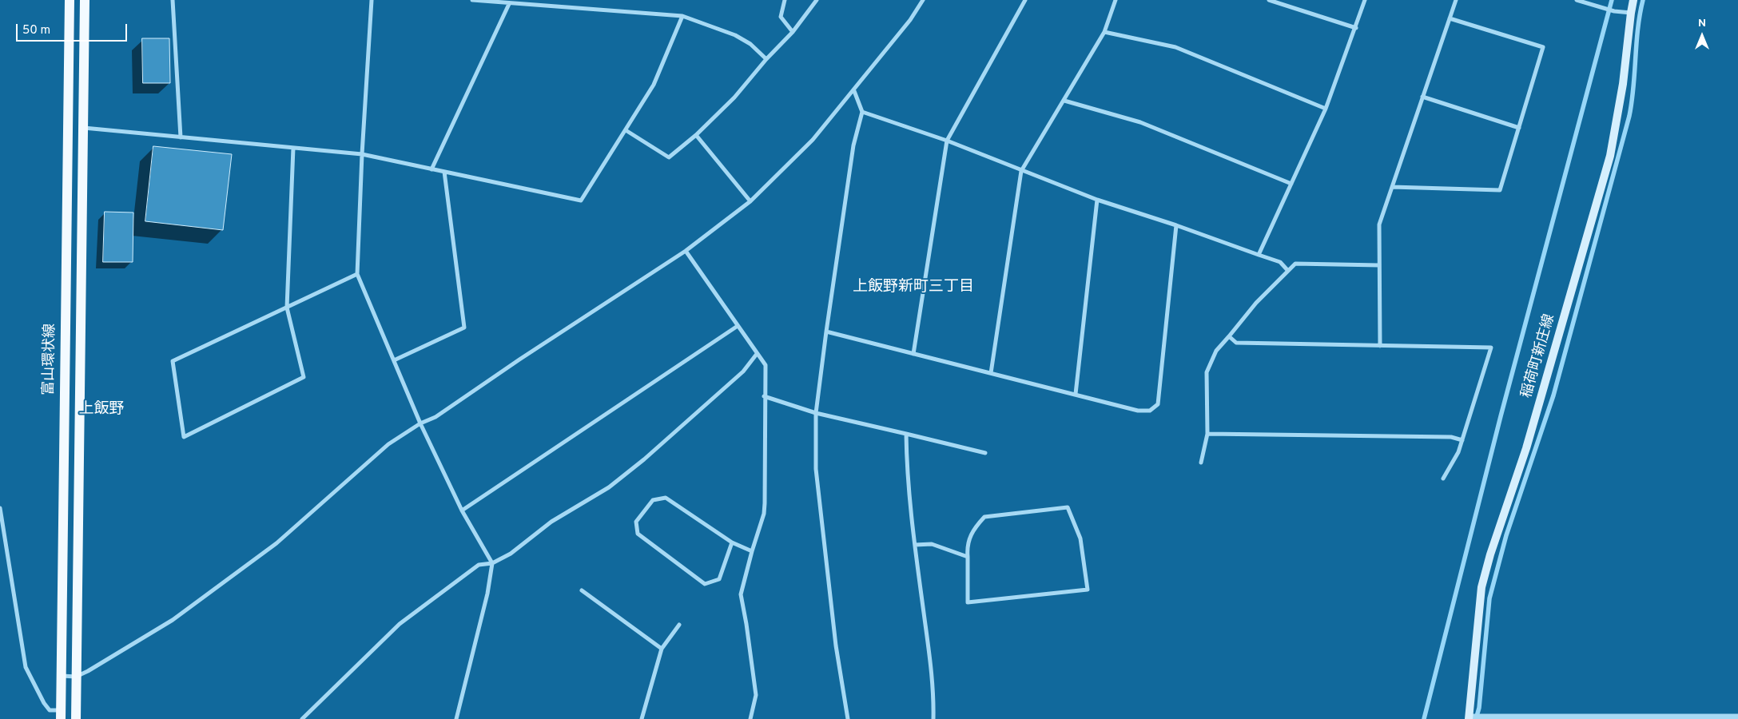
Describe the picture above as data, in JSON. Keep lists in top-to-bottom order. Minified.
{"streets":{"main road":["稲荷町新庄線","富山環状線"]},"districts":["上飯野新町三丁目","上飯野"],"scale_bar":"50 m","north":"top"}
